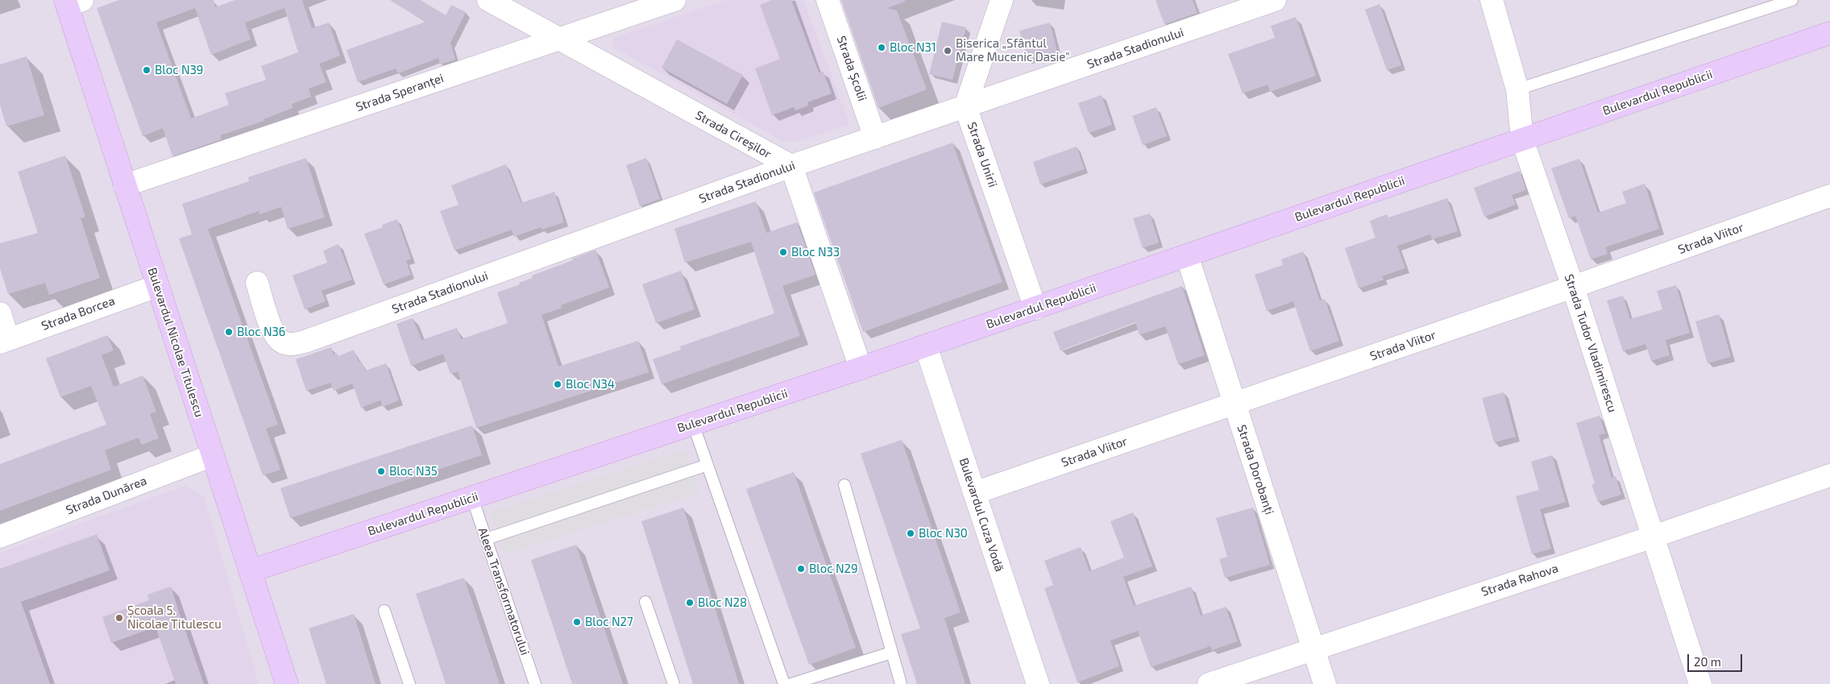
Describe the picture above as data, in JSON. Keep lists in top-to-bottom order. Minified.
{"streets":{"main road":["Bulevardul Republicii","Bulevardul Nicolae Titulescu"],"street":["Strada Stadionului","Strada Școlii","Strada Speranței","Strada Cireșilor","Strada Unirii","Strada Viitor","Strada Borcea","Strada Tudor Vladimirescu","Strada Dorobanți","Strada Dunărea","Bulevardul Cuza Vodă","Strada Rahova"],"lane":["Aleea Transformatorului"]},"crossings":[["Strada Stadionului","Strada Școlii"],["Strada Stadionului","Strada Cireșilor"],["Strada Stadionului","Strada Unirii"],["Strada Speranței","Strada Cireșilor"],["Strada Speranței","Bulevardul Nicolae Titulescu"],["Bulevardul Republicii","Strada Unirii"],["Bulevardul Republicii","Bulevardul Nicolae Titulescu"],["Bulevardul Republicii","Strada Tudor Vladimirescu"],["Bulevardul Republicii","Strada Dorobanți"],["Bulevardul Republicii","Bulevardul Cuza Vodă"],["Bulevardul Republicii","Aleea Transformatorului"],["Strada Viitor","Strada Tudor Vladimirescu"],["Strada Viitor","Strada Dorobanți"],["Strada Viitor","Bulevardul Cuza Vodă"],["Strada Borcea","Bulevardul Nicolae Titulescu"],["Bulevardul Nicolae Titulescu","Strada Dunărea"],["Strada Tudor Vladimirescu","Strada Rahova"],["Strada Dorobanți","Strada Rahova"]],"places":["Bloc N31","Biserica „Sfântul Mare Mucenic Dasie\"","Bloc N39","Bloc N33","Bloc N36","Bloc N34","Bloc N35","Bloc N30","Bloc N29","Bloc N28","Școala 5. Nicolae Titulescu","Bloc N27"],"scale_bar":"20 m"}
